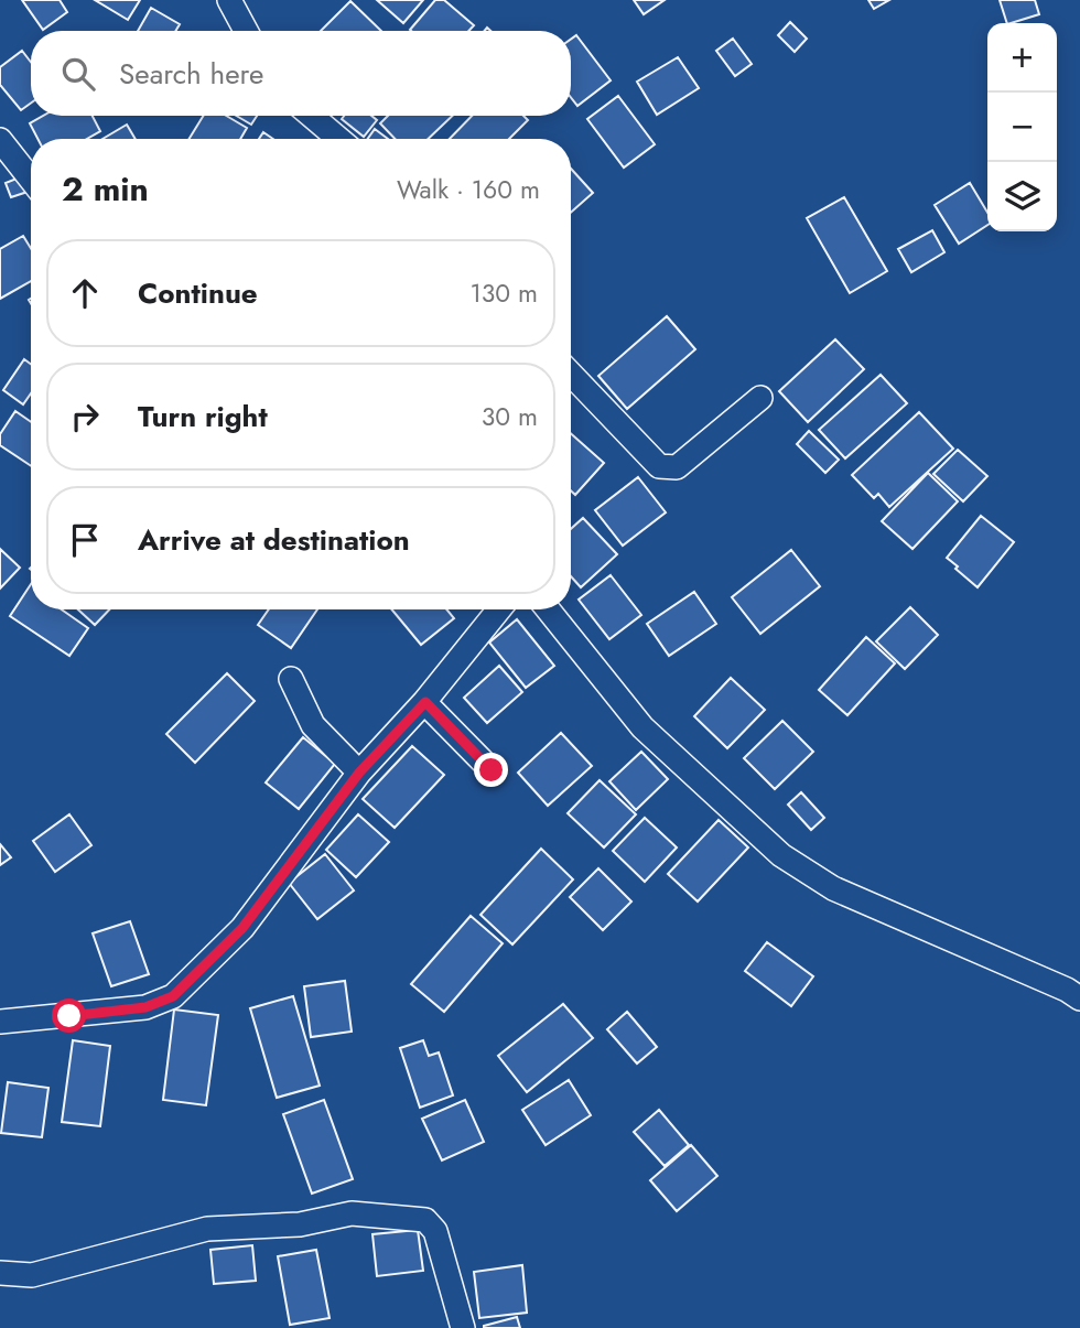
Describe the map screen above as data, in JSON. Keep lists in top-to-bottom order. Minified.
{"page":{"map_buttons":["+","−"],"search":"Search here","heading":["2 min","Walk · 160 m"],"list":[["Continue","130 m"],["Turn right","30 m"],"Arrive at destination"]}}
